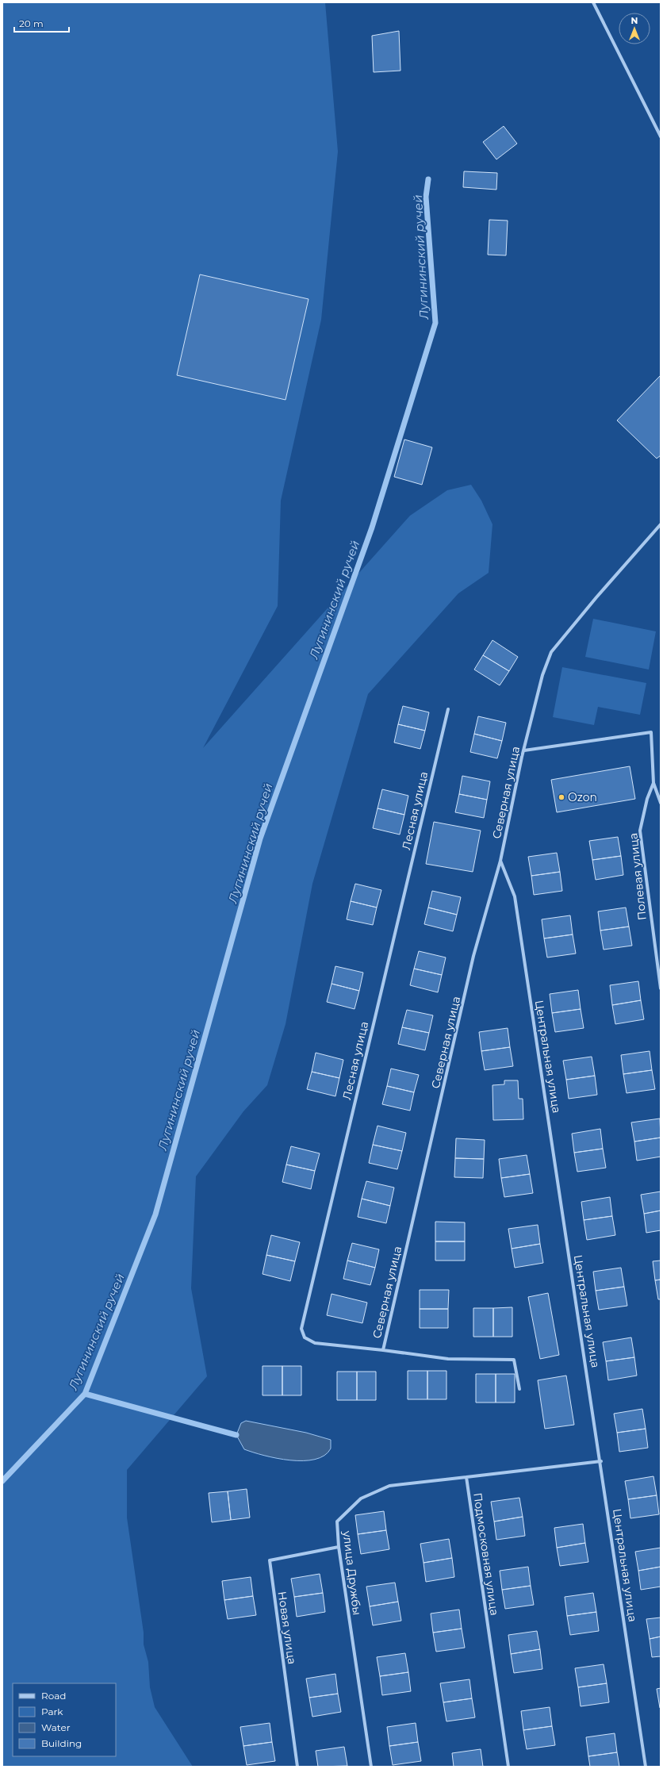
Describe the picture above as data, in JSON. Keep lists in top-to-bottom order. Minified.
{"streets":{"street":["Северная улица","Лесная улица","Полевая улица","Центральная улица","Подмосковная улица","улица Дружбы","Новая улица"]},"crossings":[["Северная улица","Лесная улица"],["Северная улица","Полевая улица"],["Северная улица","Центральная улица"],["Центральная улица","Подмосковная улица"],["Подмосковная улица","улица Дружбы"],["улица Дружбы","Новая улица"]],"water":["Лугининский ручей"],"places":["Ozon"],"legend":["Road","Park","Water","Building"],"scale_bar":"20 m","north":"top"}
